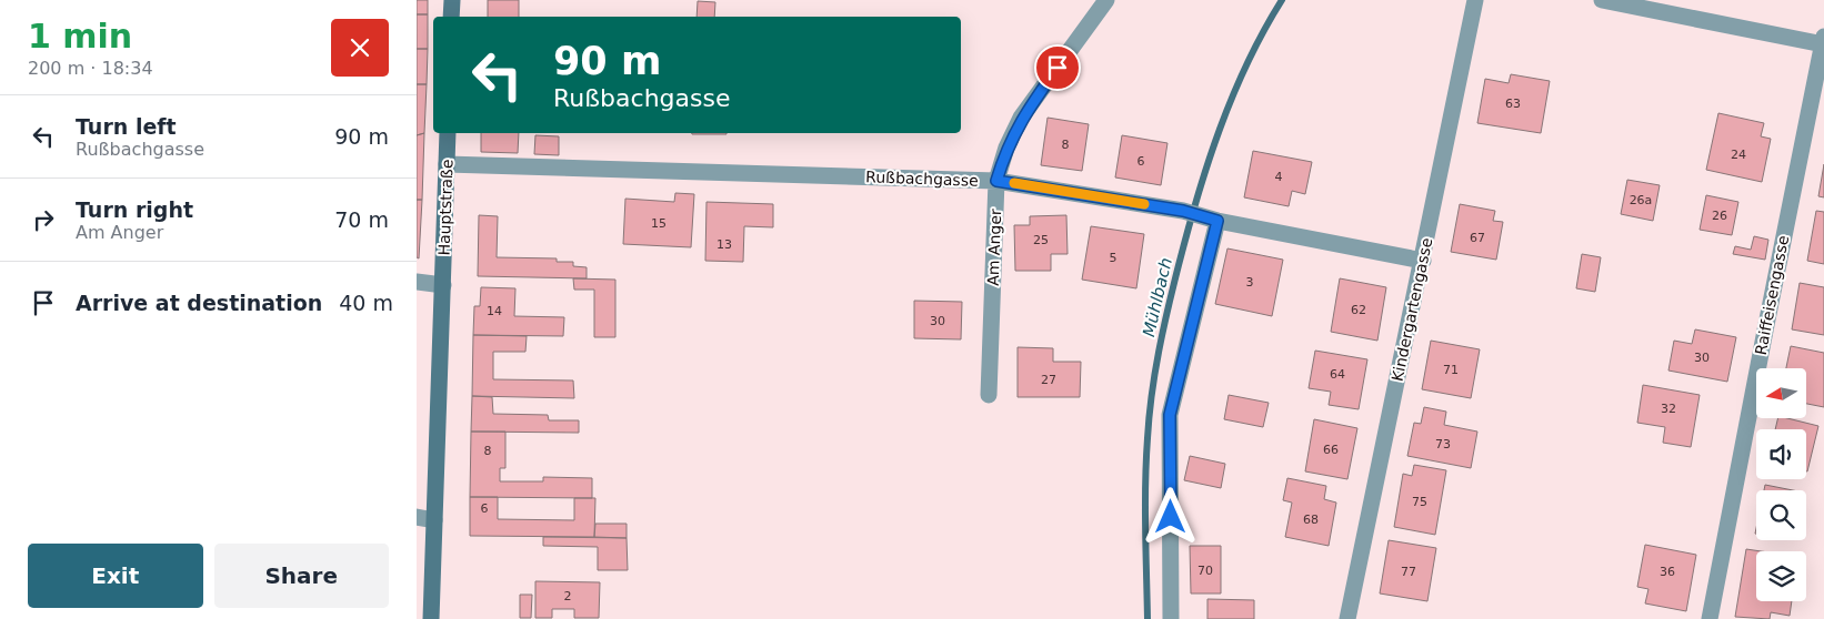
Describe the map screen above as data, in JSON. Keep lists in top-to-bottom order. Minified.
{"streets":{"main road":["Hauptstraße"],"street":["Rußbachgasse","Am Anger","Raiffeisengasse","Kindergartengasse"]},"crossings":[["Rußbachgasse","Hauptstraße"],["Rußbachgasse","Am Anger"],["Rußbachgasse","Kindergartengasse"]],"water":["Mühlbach"],"house_numbers":["63","8","24","6","4","26a","26","15","67","25","13","5","3","62","14","30","30","71","64","27","32","73","66","8","75","6","68","70","77","36","2"],"north":"left","page":{"heading":["1 min","200 m · 18:34"],"turn":["90 m","Rußbachgasse"],"list":[{"name":"Turn left","note":"Rußbachgasse","value":"90 m"},{"name":"Turn right","note":"Am Anger","value":"70 m"},{"name":"Arrive at destination","value":"40 m"}],"buttons":["Exit","Share"]}}
